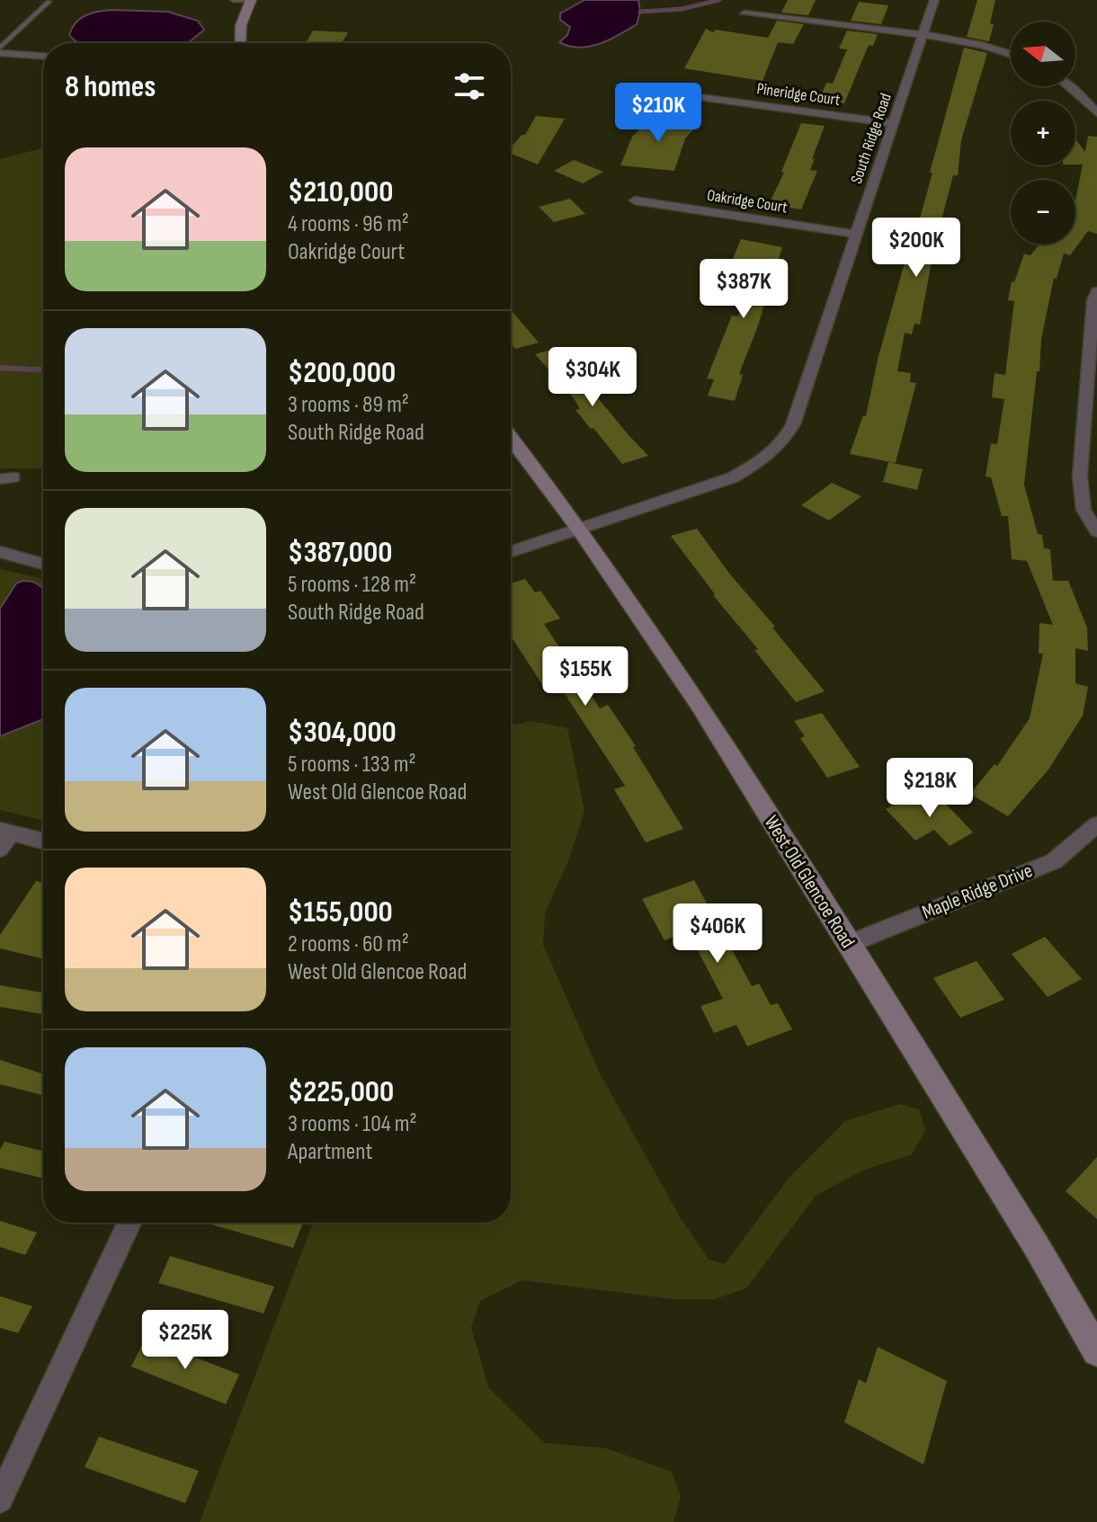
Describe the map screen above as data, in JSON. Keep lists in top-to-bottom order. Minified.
{"streets":{"street":["Pineridge Court","South Ridge Road","Oakridge Court","West Old Glencoe Road","Maple Ridge Drive"]},"crossings":[["Pineridge Court","South Ridge Road"],["South Ridge Road","Oakridge Court"],["South Ridge Road","West Old Glencoe Road"],["West Old Glencoe Road","Maple Ridge Drive"]],"north":"left","page":{"map_buttons":["+","−"],"heading":"8 homes","price":["$210K","$200K","$387K","$304K","$155K","$218K","$406K","$225K"],"list":[{"name":"$210,000","note":"4 rooms · 96 m² · Oakridge Court"},{"name":"$200,000","note":"3 rooms · 89 m² · South Ridge Road"},{"name":"$387,000","note":"5 rooms · 128 m² · South Ridge Road"},{"name":"$304,000","note":"5 rooms · 133 m² · West Old Glencoe Road"},{"name":"$155,000","note":"2 rooms · 60 m² · West Old Glencoe Road"},{"name":"$225,000","note":"3 rooms · 104 m² · Apartment"}]}}
